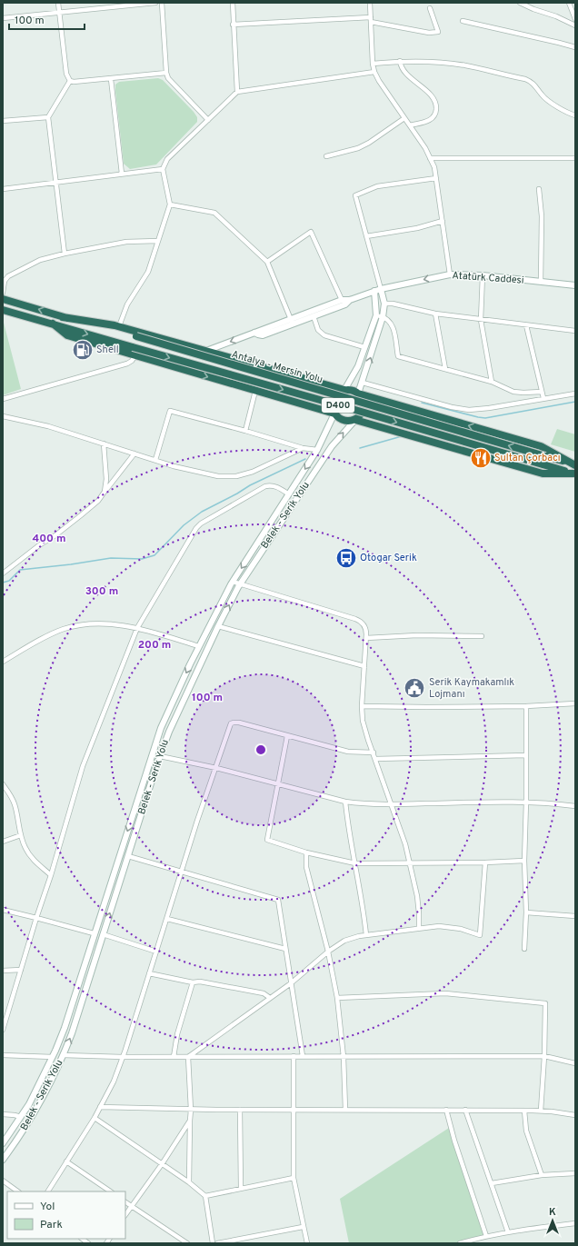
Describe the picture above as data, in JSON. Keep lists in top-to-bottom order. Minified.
{"streets":{"highway":["Antalya - Mersin Yolu","D400"],"main road":["Atatürk Caddesi","Belek - Serik Yolu"]},"one_way":["Atatürk Caddesi"],"places":{"fuel station":["Shell"],"restaurant":["Sultan Çorbacı"],"bus stop":["Otogar Serik"],"public building":["Serik Kaymakamlık Lojmanı"]},"legend":["Yol","Park"],"scale_bar":"100 m","north":"top","rings":["400 m","300 m","200 m","100 m"]}
